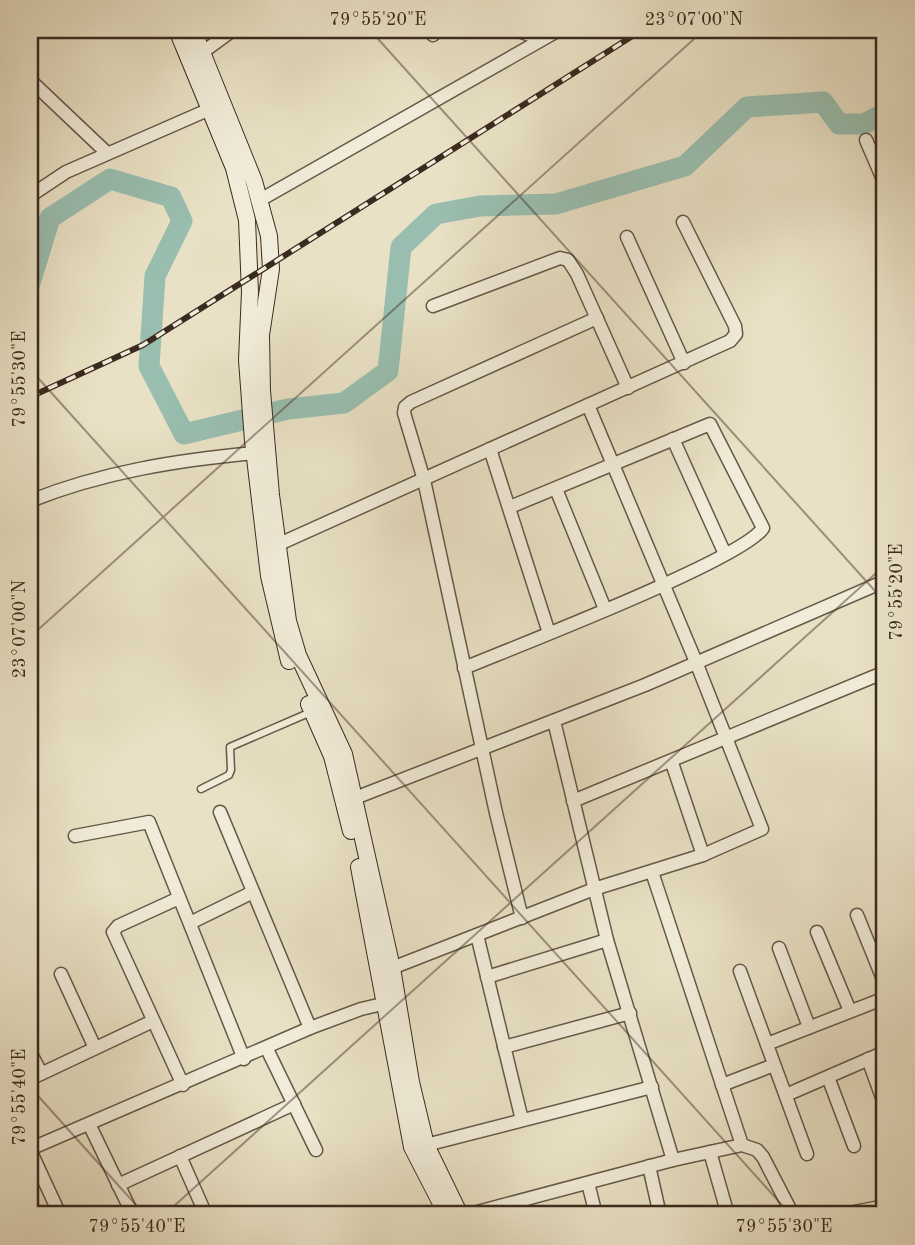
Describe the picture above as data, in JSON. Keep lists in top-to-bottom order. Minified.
{"coordinates":["79°55'20\"E","23°07'00\"N","79°55'30\"E","79°55'40\"E"]}
